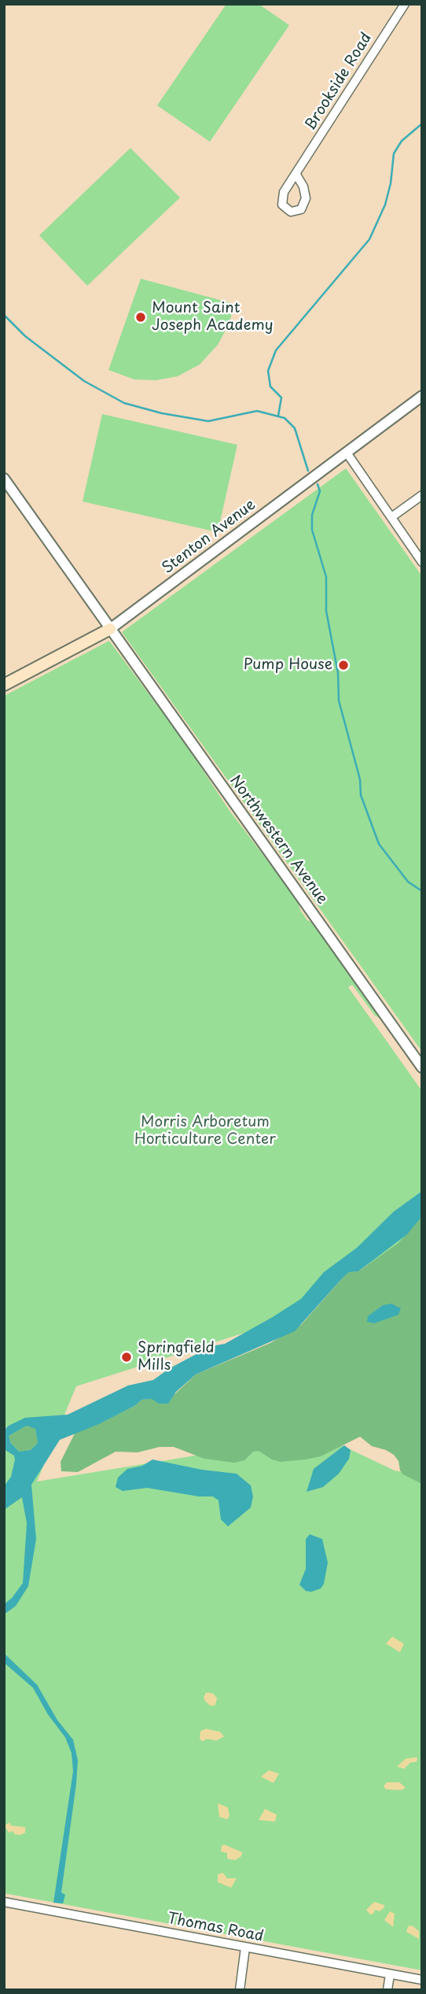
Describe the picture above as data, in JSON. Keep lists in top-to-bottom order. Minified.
{"streets":{"main road":["Stenton Avenue"],"street":["Brookside Road","Northwestern Avenue","Thomas Road"]},"crossings":[["Stenton Avenue","Northwestern Avenue"]],"parks":["Morris Arboretum Horticulture Center"],"places":["Mount Saint Joseph Academy","Pump House","Springfield Mills"]}
